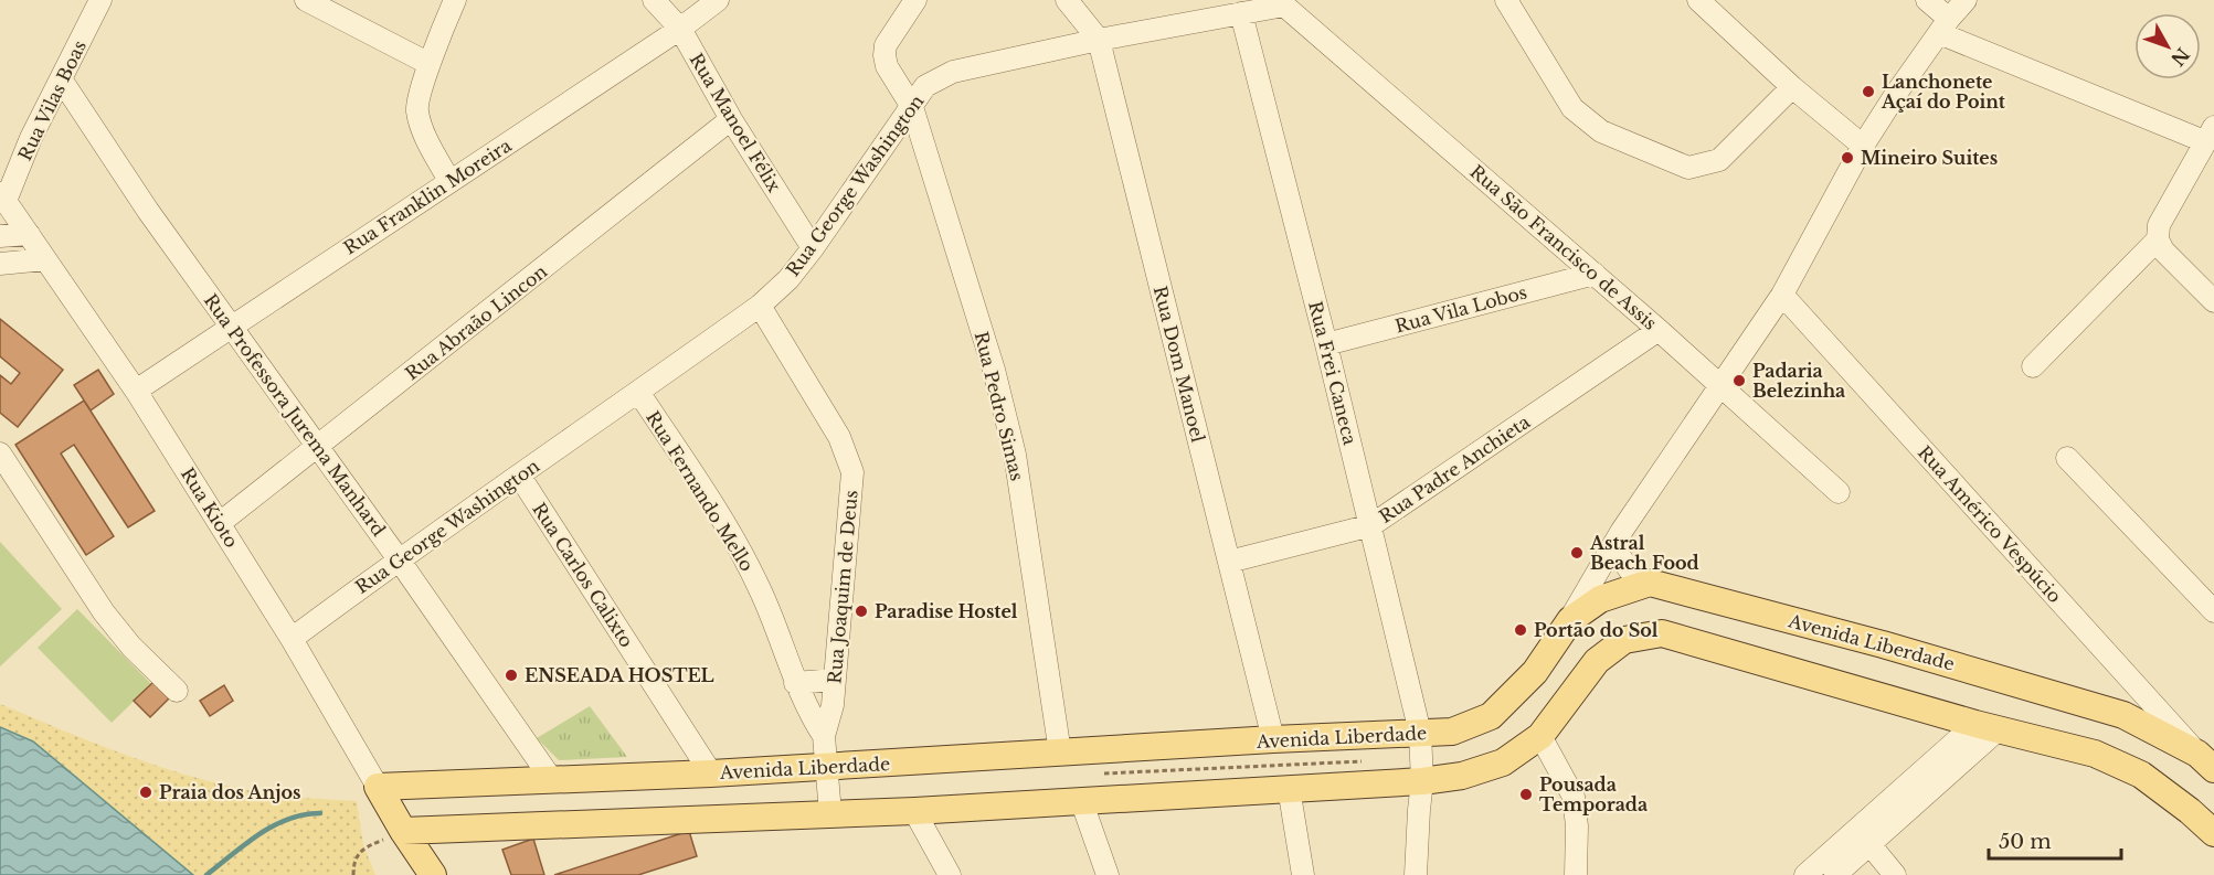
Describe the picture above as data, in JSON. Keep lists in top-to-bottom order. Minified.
{"streets":{"main road":["Rua Kioto","Avenida Liberdade"],"street":["Rua Vilas Boas","Rua Manoel Félix","Rua George Washington","Rua Franklin Moreira","Rua São Francisco de Assis","Rua Vila Lobos","Rua Abraão Lincon","Rua Dom Manoel","Rua Frei Caneca","Rua Pedro Simas","Rua Professora Jurema Manhard","Rua Padre Anchieta","Rua Fernando Mello","Rua Américo Vespúcio","Rua Carlos Calixto","Rua Joaquim de Deus"]},"crossings":[["Rua Vilas Boas","Rua Professora Jurema Manhard"],["Rua Vilas Boas","Rua Kioto"],["Rua Manoel Félix","Rua George Washington"],["Rua Manoel Félix","Rua Franklin Moreira"],["Rua Manoel Félix","Rua Abraão Lincon"],["Rua George Washington","Rua São Francisco de Assis"],["Rua George Washington","Rua Dom Manoel"],["Rua George Washington","Rua Frei Caneca"],["Rua George Washington","Rua Pedro Simas"],["Rua George Washington","Rua Professora Jurema Manhard"],["Rua George Washington","Rua Fernando Mello"],["Rua George Washington","Rua Kioto"],["Rua George Washington","Rua Carlos Calixto"],["Rua George Washington","Rua Joaquim de Deus"],["Rua Franklin Moreira","Rua Professora Jurema Manhard"],["Rua Franklin Moreira","Rua Kioto"],["Rua São Francisco de Assis","Rua Vila Lobos"],["Rua São Francisco de Assis","Rua Padre Anchieta"],["Rua Vila Lobos","Rua Frei Caneca"],["Rua Abraão Lincon","Rua Professora Jurema Manhard"],["Rua Abraão Lincon","Rua Kioto"],["Rua Dom Manoel","Rua Padre Anchieta"],["Rua Dom Manoel","Avenida Liberdade"],["Rua Frei Caneca","Rua Padre Anchieta"],["Rua Frei Caneca","Avenida Liberdade"],["Rua Pedro Simas","Avenida Liberdade"],["Rua Professora Jurema Manhard","Avenida Liberdade"],["Rua Fernando Mello","Rua Joaquim de Deus"],["Rua Kioto","Avenida Liberdade"],["Rua Américo Vespúcio","Avenida Liberdade"],["Rua Carlos Calixto","Avenida Liberdade"],["Rua Joaquim de Deus","Avenida Liberdade"]],"places":["Lanchonete Açaí do Point","Mineiro Suites","Padaria Belezinha","Astral Beach Food","Paradise Hostel","Portão do Sol","ENSEADA HOSTEL","Praia dos Anjos","Pousada Temporada"],"scale_bar":"50 m","north":"bottom right"}
